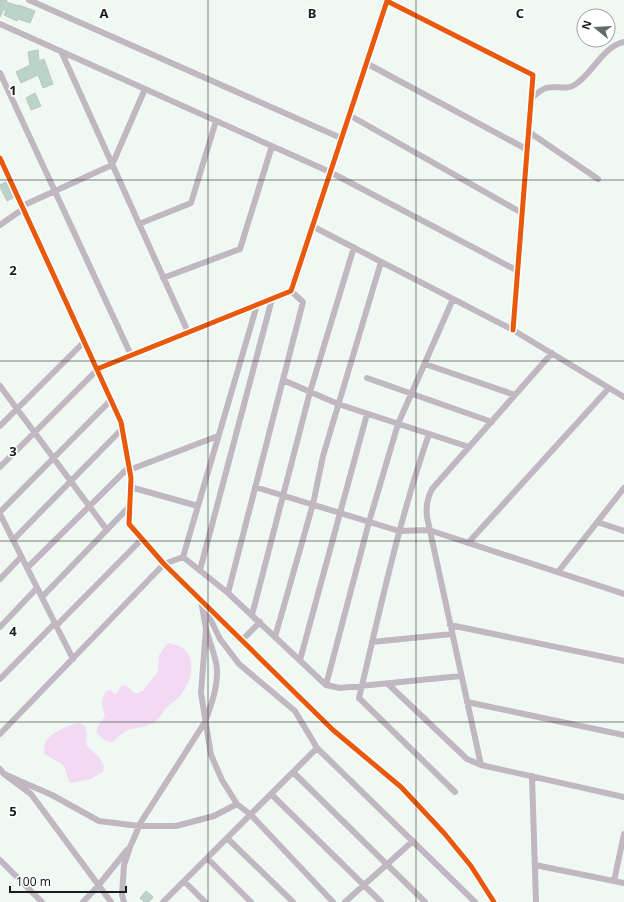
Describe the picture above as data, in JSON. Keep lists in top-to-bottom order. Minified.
{"scale_bar":"100 m","north":"left","grid":{"columns":["A","B","C"],"rows":["1","2","3","4","5"]}}
